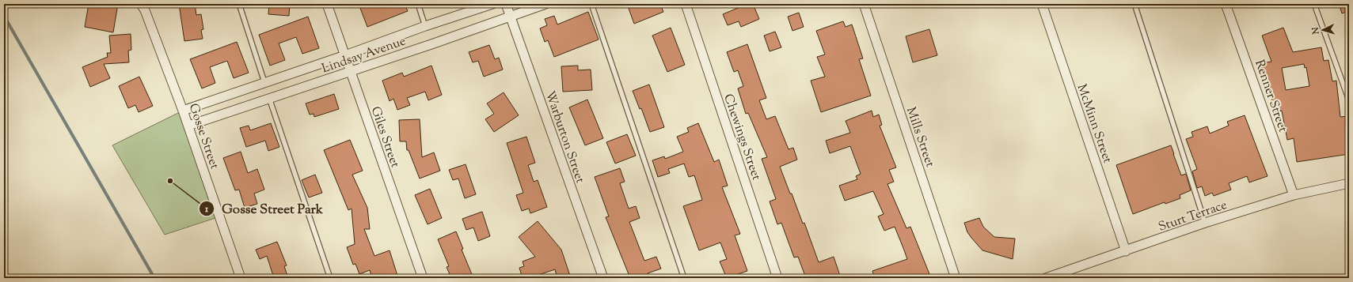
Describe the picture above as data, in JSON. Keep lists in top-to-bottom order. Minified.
{"streets":{"street":["Lindsay Avenue","Renner Street","McMinn Street","Gosse Street","Giles Street","Warburton Street","Chewings Street","Mills Street","Sturt Terrace"]},"crossings":[["Lindsay Avenue","Gosse Street"],["Lindsay Avenue","Giles Street"],["Lindsay Avenue","Warburton Street"],["Renner Street","Sturt Terrace"],["McMinn Street","Sturt Terrace"]],"places":["Gosse Street Park"],"north":"left"}
